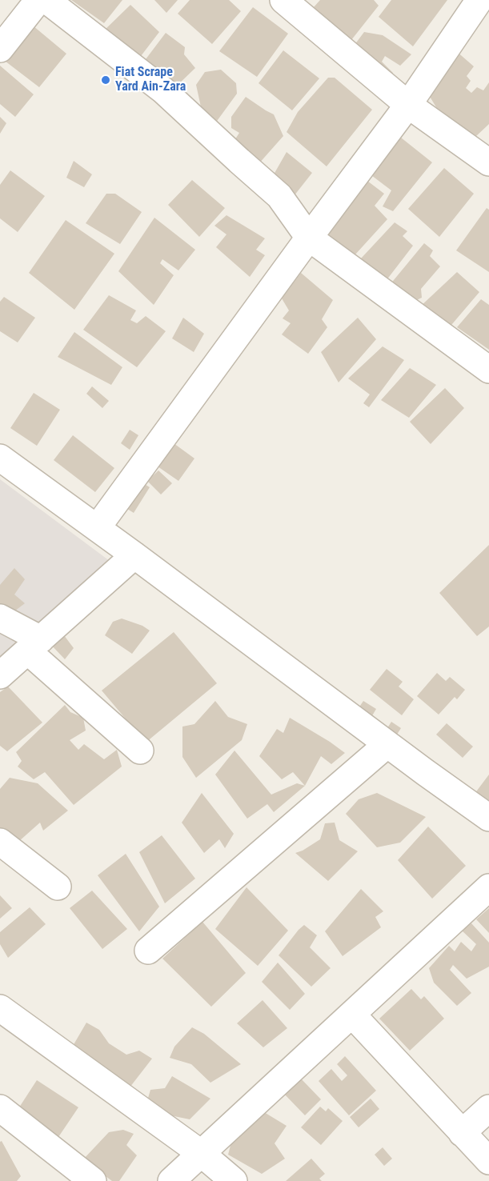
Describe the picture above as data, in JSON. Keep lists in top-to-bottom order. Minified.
{"places":["Fiat Scrape Yard Ain-Zara"]}
